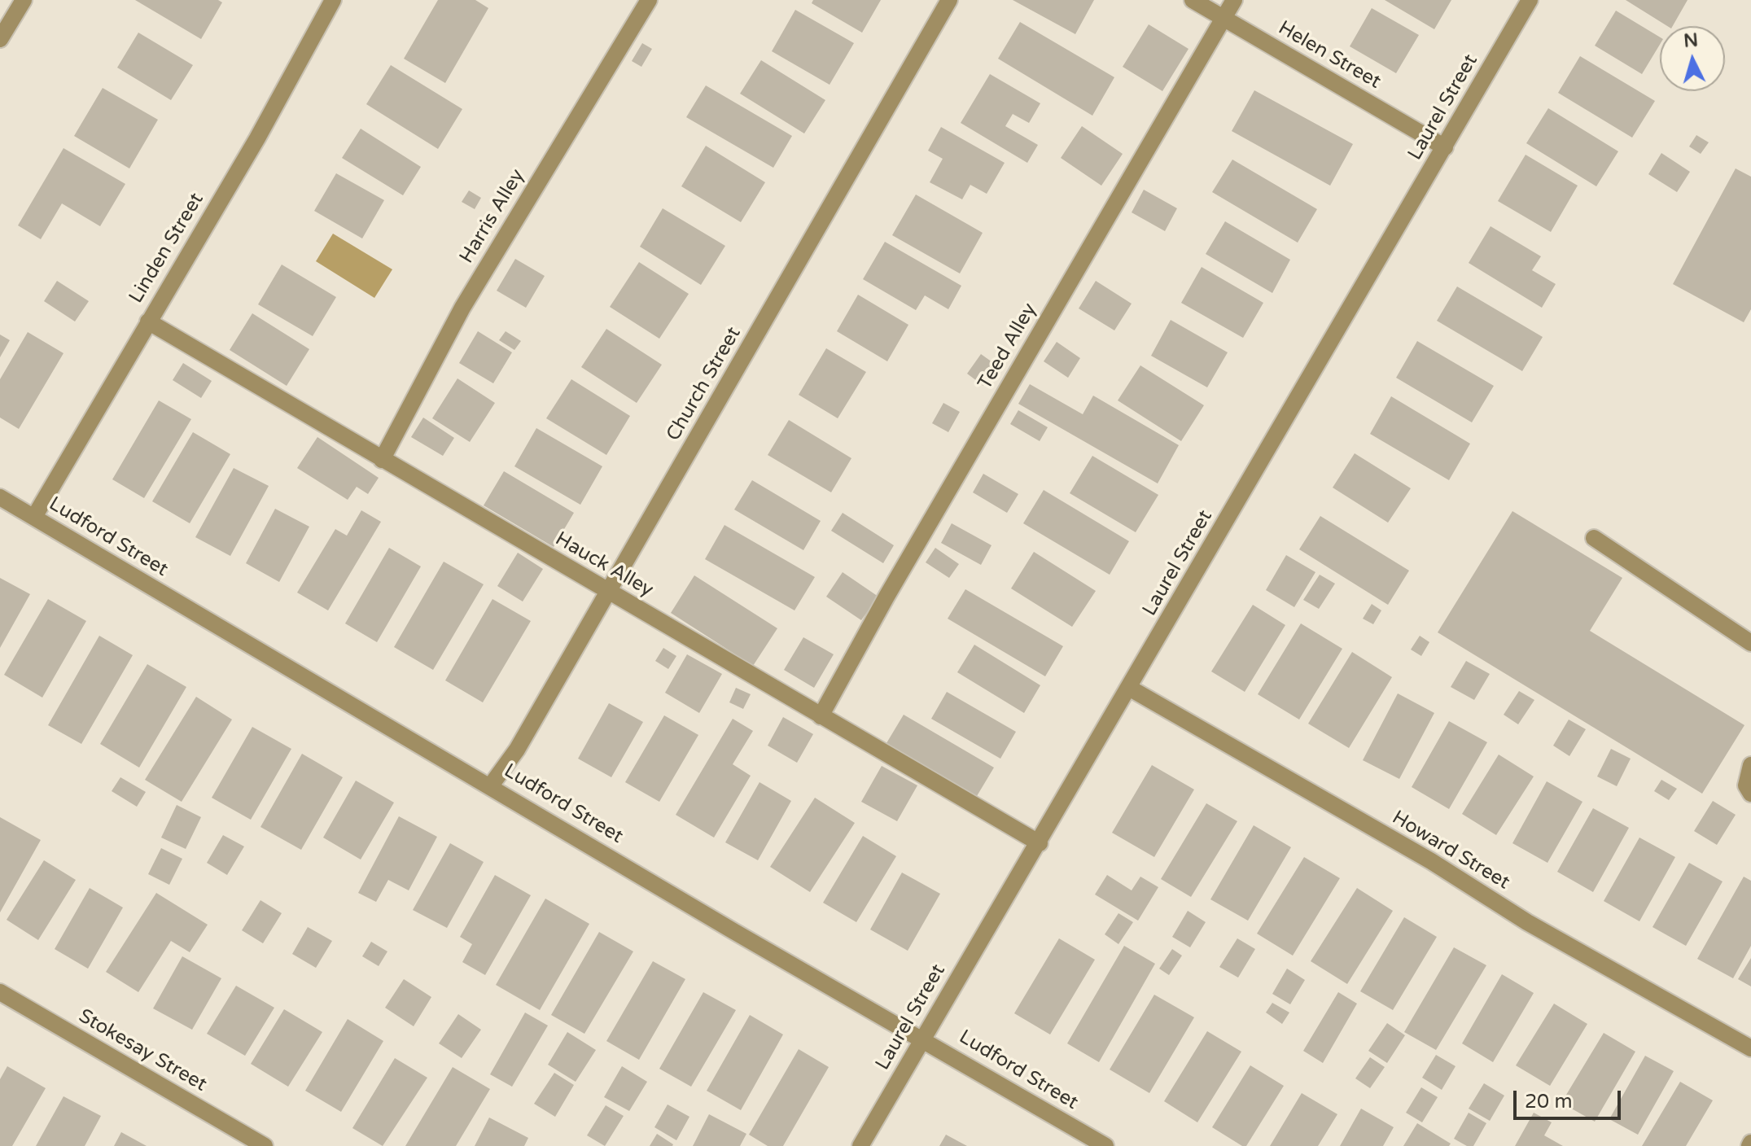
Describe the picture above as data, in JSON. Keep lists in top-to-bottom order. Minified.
{"streets":{"street":["Helen Street","Laurel Street","Harris Alley","Linden Street","Teed Alley","Church Street","Ludford Street","Hauck Alley","Howard Street","Stokesay Street"]},"crossings":[["Helen Street","Laurel Street"],["Helen Street","Teed Alley"],["Laurel Street","Ludford Street"],["Laurel Street","Hauck Alley"],["Laurel Street","Howard Street"],["Harris Alley","Hauck Alley"],["Linden Street","Ludford Street"],["Linden Street","Hauck Alley"],["Teed Alley","Hauck Alley"],["Church Street","Ludford Street"],["Church Street","Hauck Alley"]],"scale_bar":"20 m","north":"top"}
